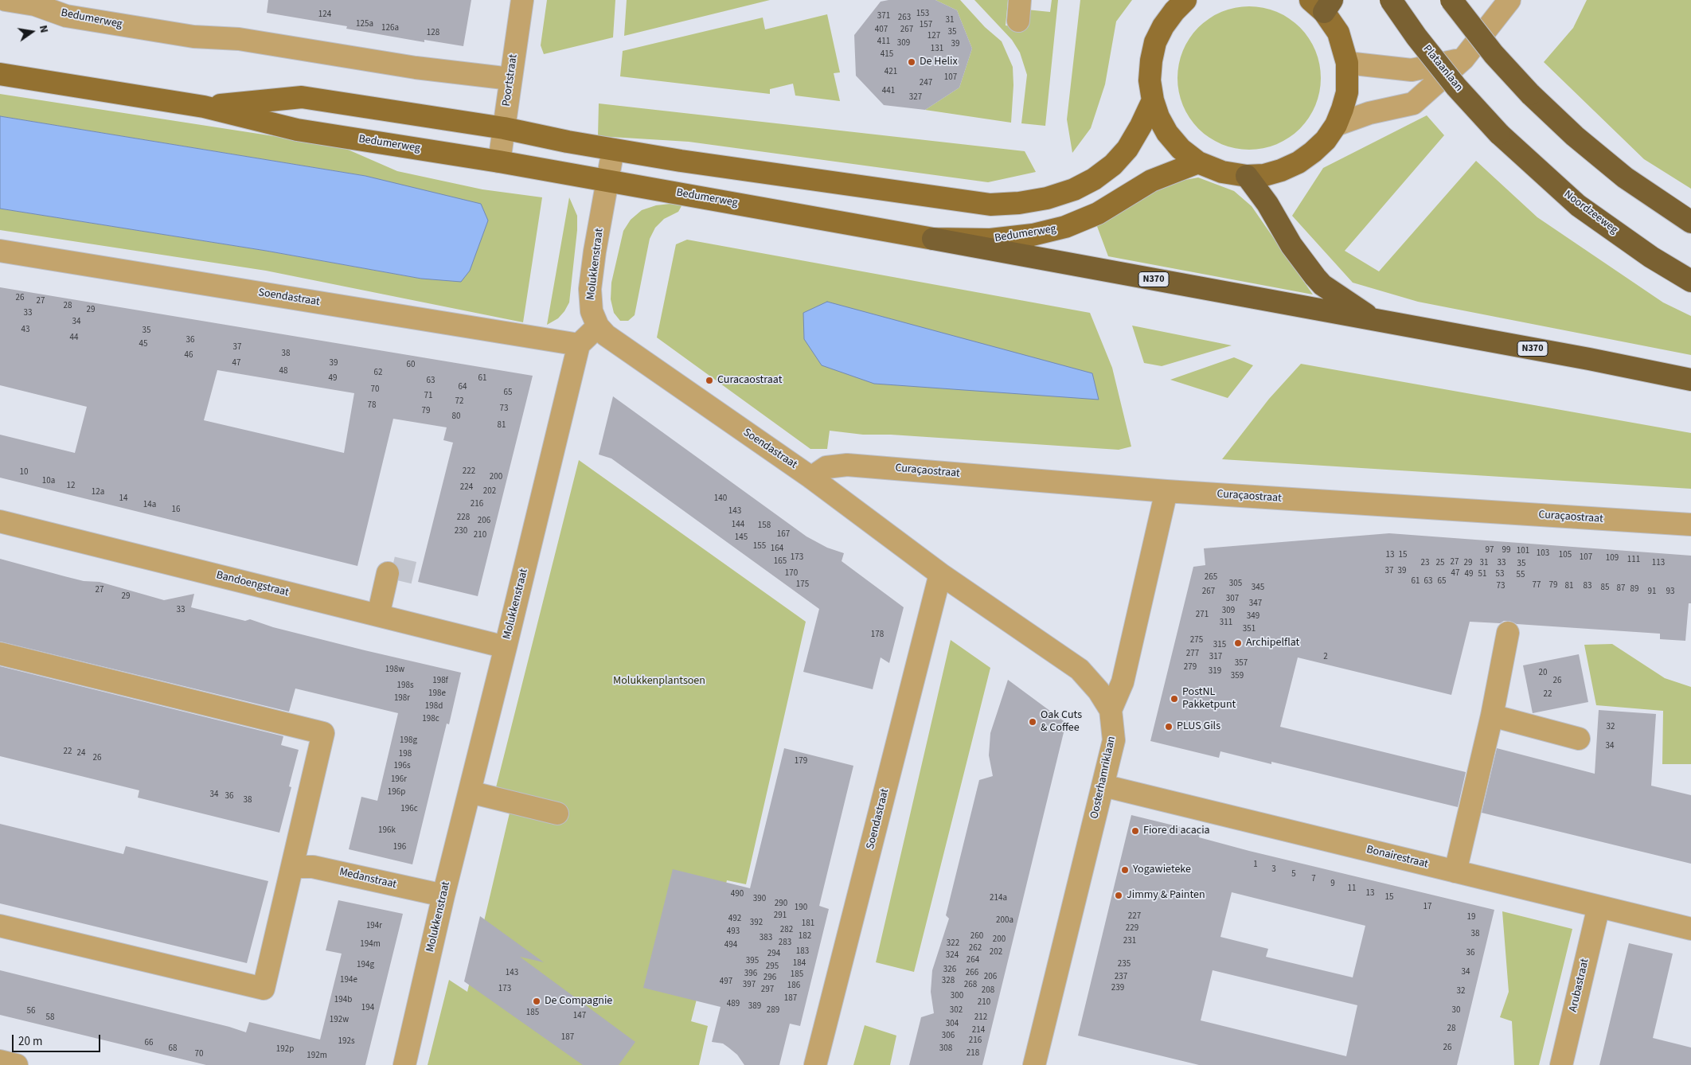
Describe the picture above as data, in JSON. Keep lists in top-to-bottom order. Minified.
{"streets":{"highway":["Plataanlaan","Noordzeeweg","N370"],"main road":["Bedumerweg"],"street":["Poortstraat","Molukkenstraat","Soendastraat","Curaçaostraat","Bandoengstraat","Oosterhamriklaan","Bonairestraat","Medanstraat","Arubastraat"]},"crossings":[["Bedumerweg","Poortstraat"],["Bedumerweg","Molukkenstraat"],["Bedumerweg","N370"],["Plataanlaan","Noordzeeweg"],["Molukkenstraat","Soendastraat"],["Molukkenstraat","Bandoengstraat"],["Molukkenstraat","Medanstraat"],["Soendastraat","Curaçaostraat"],["Soendastraat","Oosterhamriklaan"],["Curaçaostraat","Oosterhamriklaan"],["Oosterhamriklaan","Bonairestraat"],["Bonairestraat","Arubastraat"]],"parks":["Molukkenplantsoen"],"places":["De Helix","Curacaostraat","Archipelflat","PostNL Pakketpunt","Oak Cuts & Coffee","PLUS Gils","Fiore di acacia","Yogawieteke","Jimmy & Painten","De Compagnie"],"house_numbers":["153","124","371","263","31","125a","157","126a","407","267","35","128","127","411","309","39","131","415","421","107","247","441","327","26","27","28","29","33","34","43","35","44","36","45","37","38","46","47","39","60","48","62","49","61","63","64","70","65","71","72","78","73","79","80","81","222","10","200","10a","12","224","202","12a","14","140","216","14a","16","143","228","206","144","158","230","167","210","145","155","164","97","99","101","103","13","15","105","173","107","109","111","165","27","23","25","29","31","33","113","35","37","39","170","47","49","51","53","55","265","61","63","65","305","175","77","79","73","81","83","345","85","87","89","27","267","91","93","29","307","347","33","309","271","349","311","351","178","275","315","277","317","2","357","279","198w","319","20","359","198f","26","198s","198e","22","198r","198d","198c","32","198g","34","22","24","198","26","179","196s","196r","196p","34","36","38","196c","196k","196","1","3","5","7","9","11","13","490","15","214a","390","290","17","190","291","227","19","492","200a","392","181","194r","229","282","493","38","182","260","383","200","231","283","322","194m","494","262","183","202","36","294","324","264","395","184","235","194g","295","326","34","143","266","396","185","206","237","296","194e","328","497","397","268","186","239","173","297","208","32","300","187","194b","210","489","389","194","289","302","30","56","185","147","58","212","192w","304","28","214","306","187","216","192s","66","26","68","308","192p","218","70","192m"],"scale_bar":"20 m","north":"right"}
